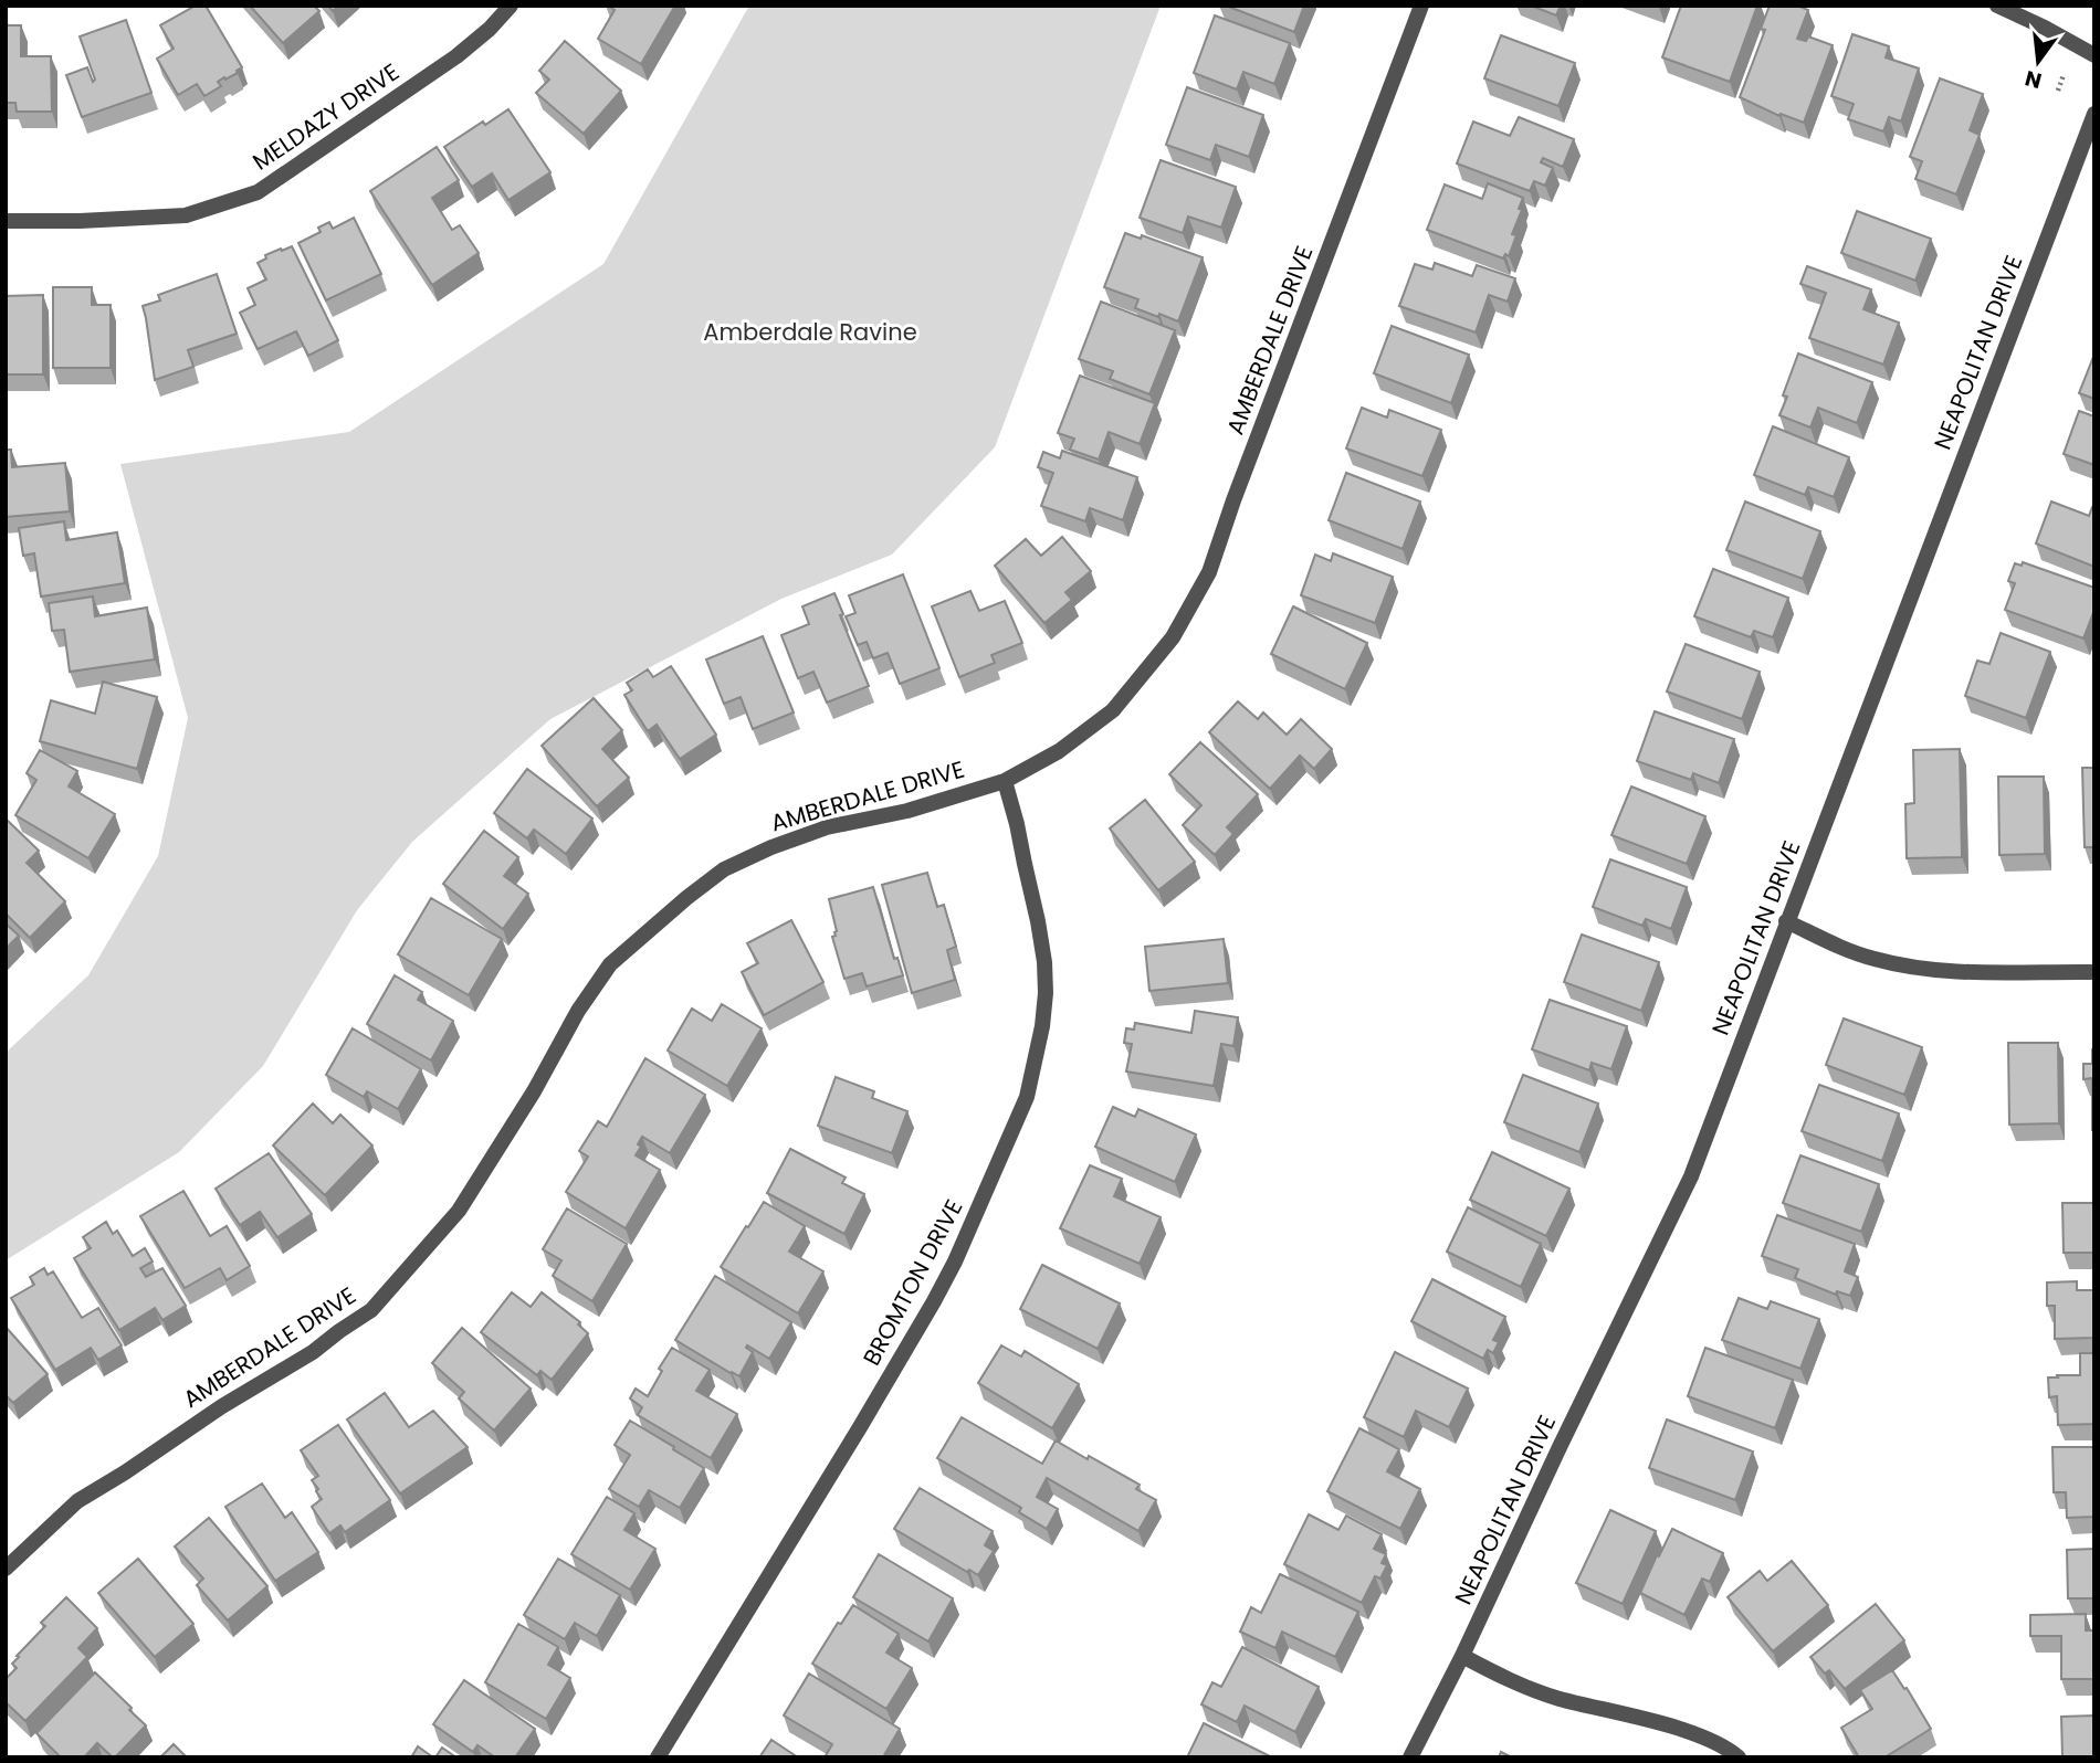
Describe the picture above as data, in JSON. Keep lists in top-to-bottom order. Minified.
{"streets":{"street":["MELDAZY DRIVE","AMBERDALE DRIVE","NEAPOLITAN DRIVE","BROMTON DRIVE"]},"crossings":[["AMBERDALE DRIVE","BROMTON DRIVE"]],"parks":["Amberdale Ravine"],"north":"bottom"}
